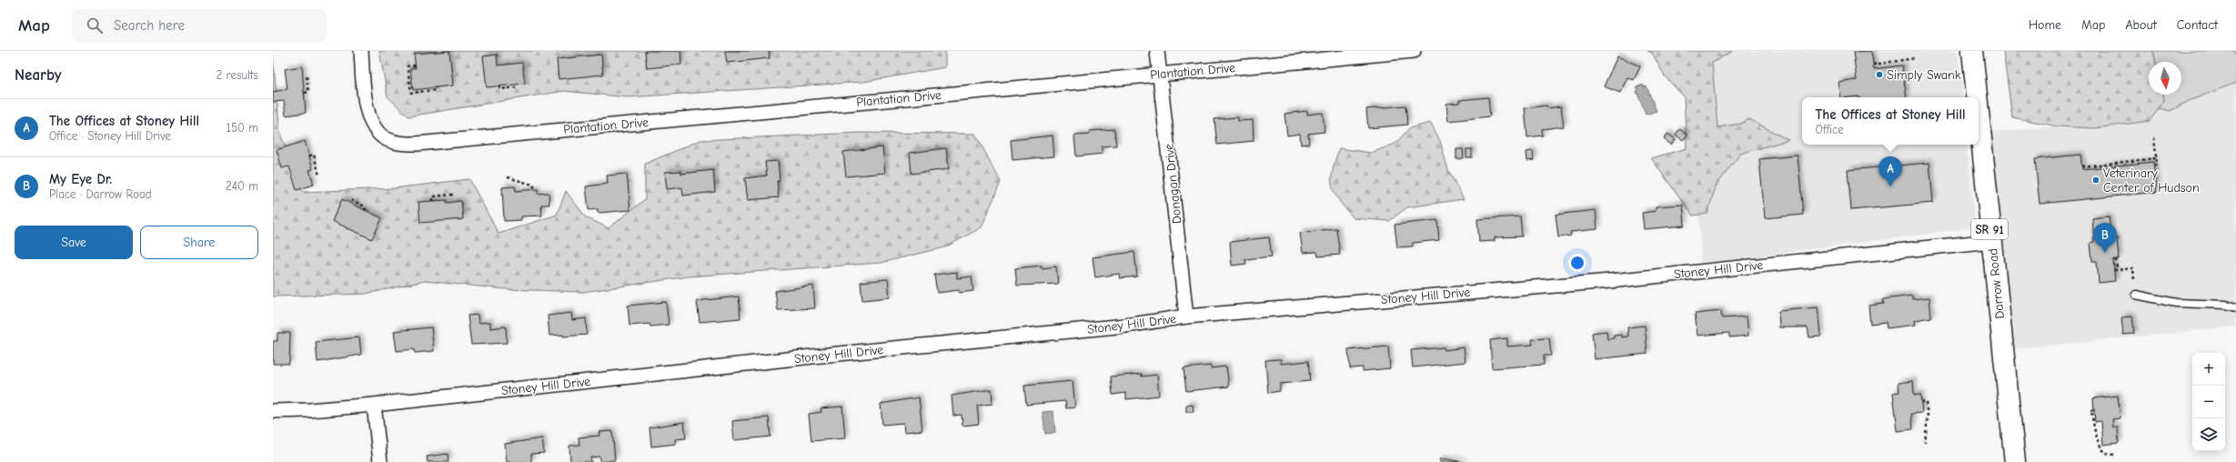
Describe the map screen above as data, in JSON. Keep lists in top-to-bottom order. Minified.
{"streets":{"main road":["SR 91","Darrow Road"],"street":["Plantation Drive","Donagan Drive","Stoney Hill Drive"]},"crossings":[["Plantation Drive","Donagan Drive"],["Donagan Drive","Stoney Hill Drive"],["Stoney Hill Drive","Darrow Road"]],"places":["Simply Swank","Veterinary Center of Hudson"],"north":"bottom","page":{"header":"Map","search":"Search here","nav":["Home","Map","About","Contact"],"heading":["Nearby","2 results"],"popup":["The Offices at Stoney Hill","Office"],"list":[{"mark":"A","name":"The Offices at Stoney Hill","note":"Office · Stoney Hill Drive","value":"150 m"},{"mark":"B","name":"My Eye Dr.","note":"Place · Darrow Road","value":"240 m"}],"pins":["A","B"],"buttons":["Save","Share"],"map_buttons":["+","−"]}}
